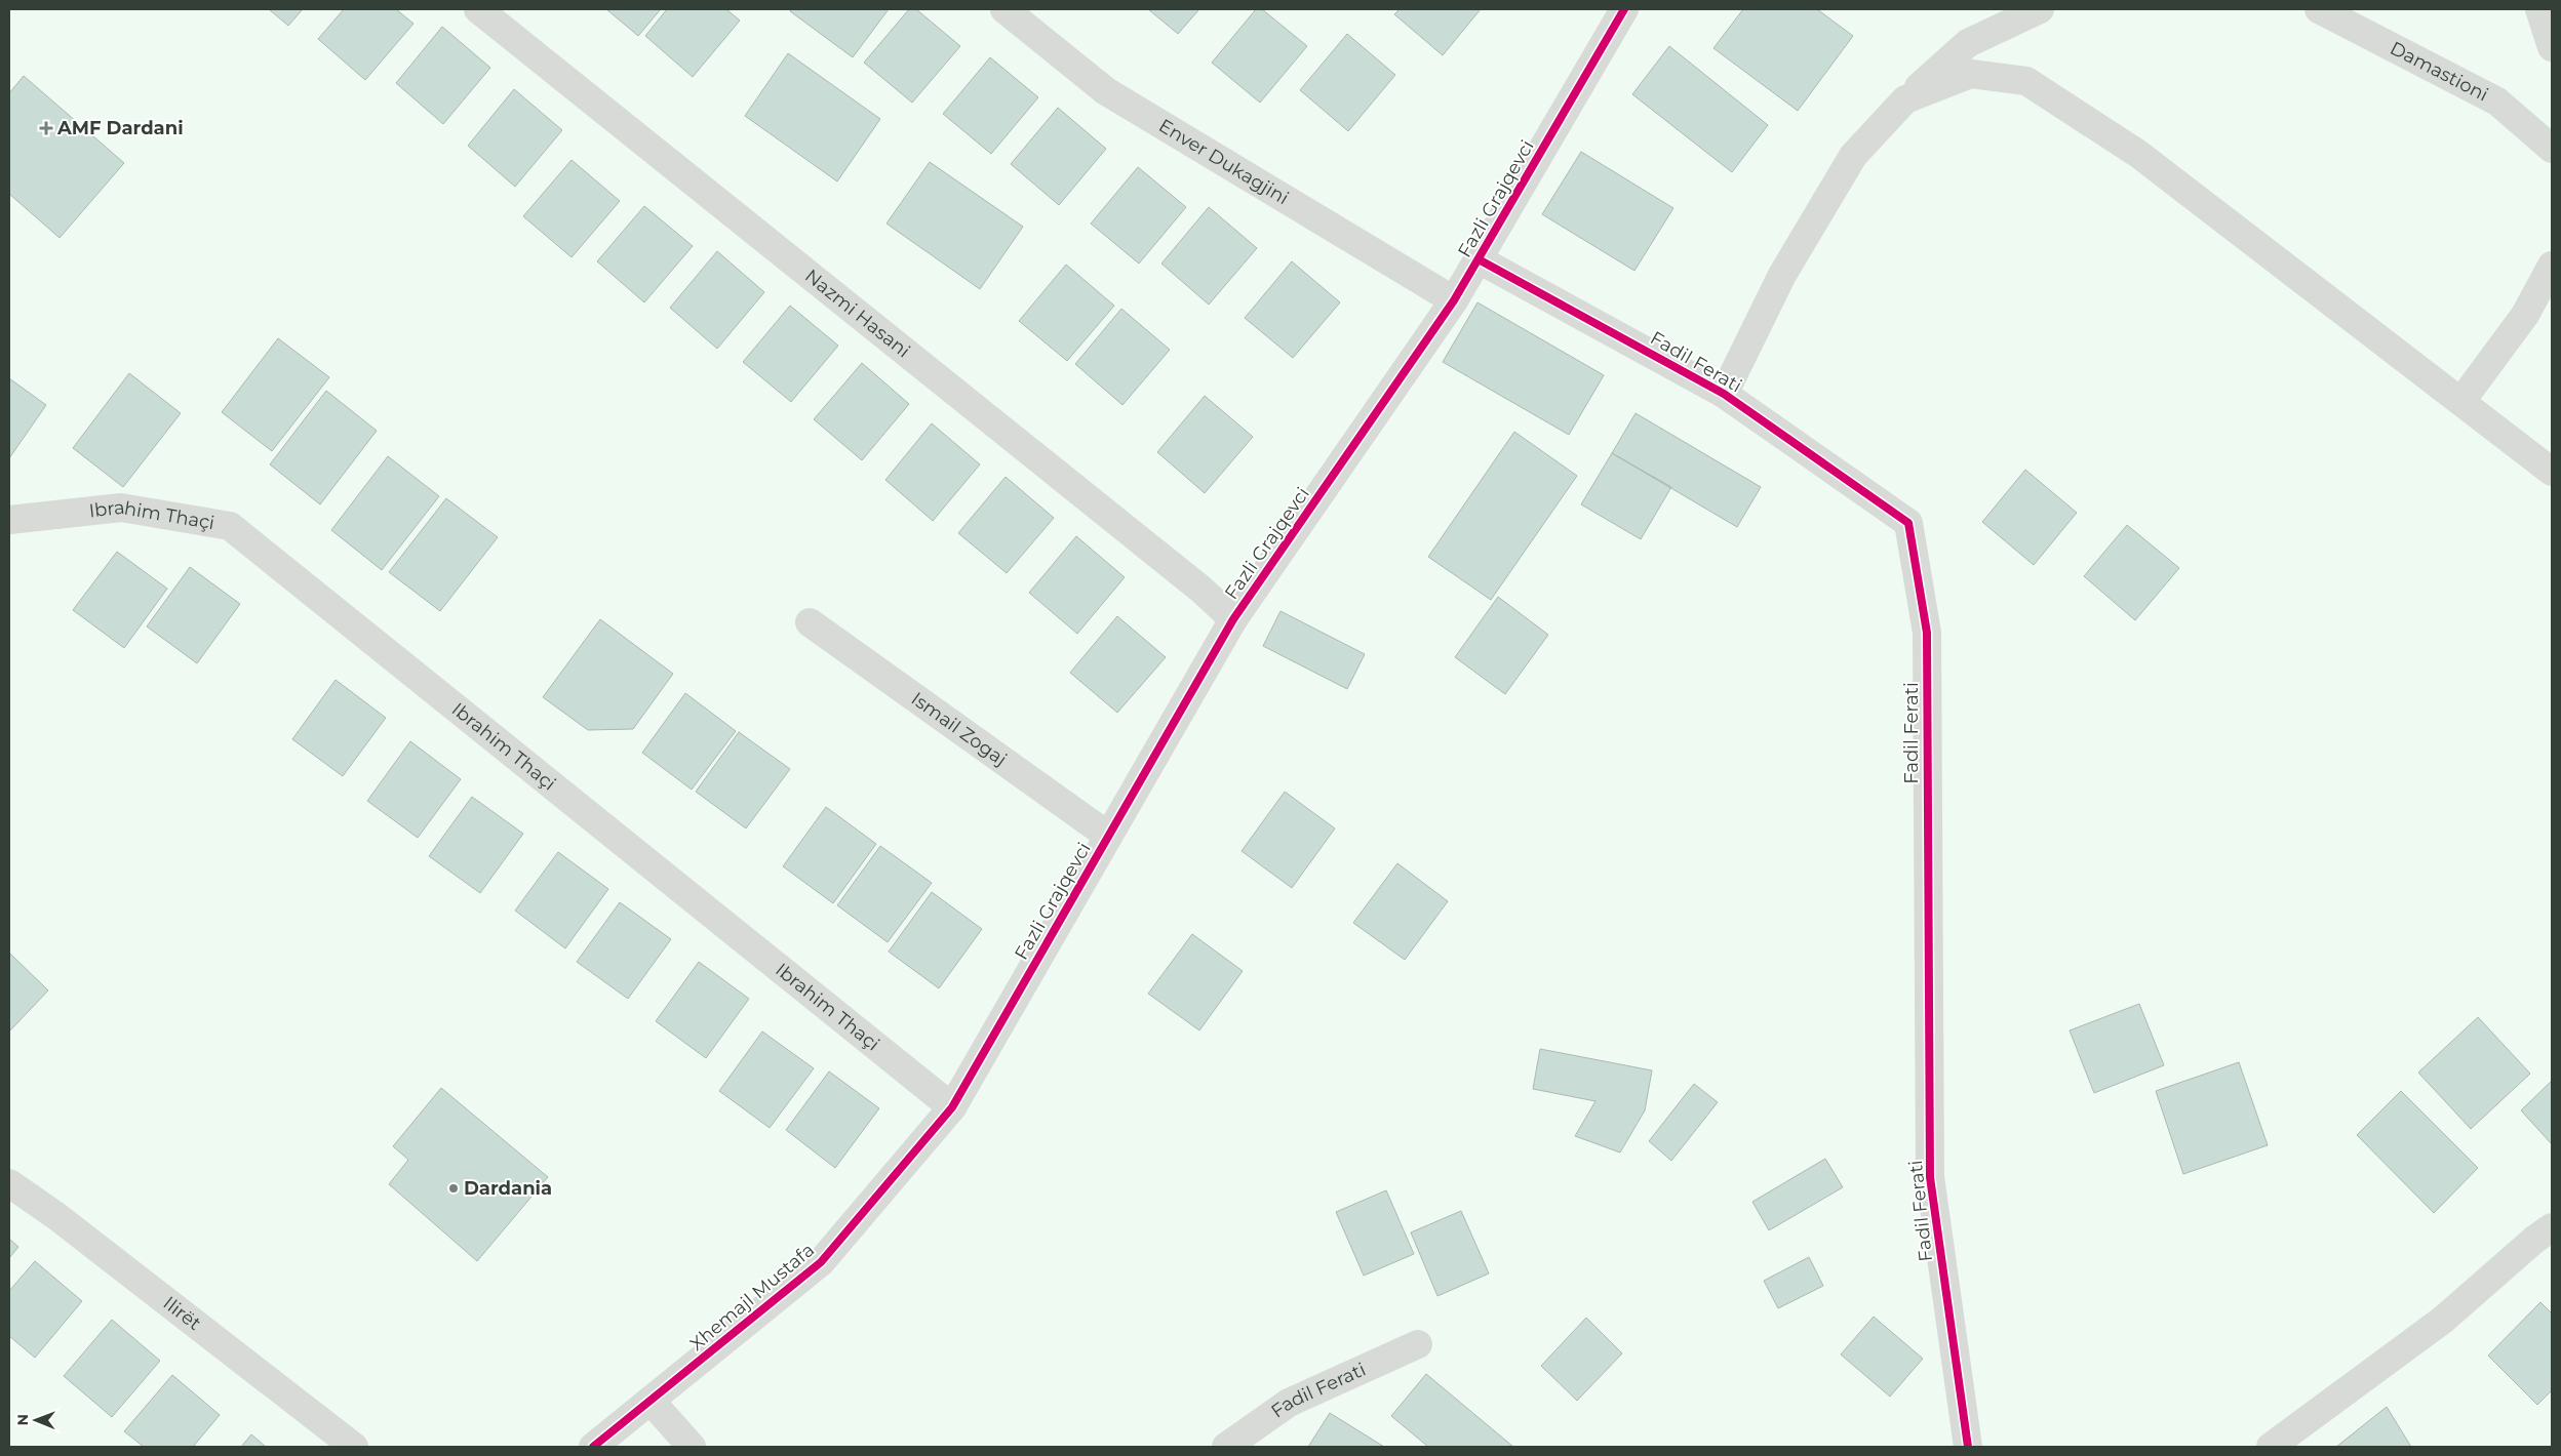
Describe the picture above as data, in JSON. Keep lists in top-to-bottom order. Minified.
{"streets":{"street":["Damastioni","Enver Dukagjini","Fazli Grajqevci","Nazmi Hasani","Fadil Ferati","Ibrahim Thaçi","Ismail Zogaj","Xhemajl Mustafa","Ilirët"]},"crossings":[["Enver Dukagjini","Fazli Grajqevci"],["Fazli Grajqevci","Nazmi Hasani"],["Fazli Grajqevci","Fadil Ferati"],["Fazli Grajqevci","Ibrahim Thaçi"],["Fazli Grajqevci","Ismail Zogaj"],["Fazli Grajqevci","Xhemajl Mustafa"],["Ibrahim Thaçi","Xhemajl Mustafa"]],"places":{"health":["AMF Dardani"],"other":["Dardania"]},"north":"left"}
